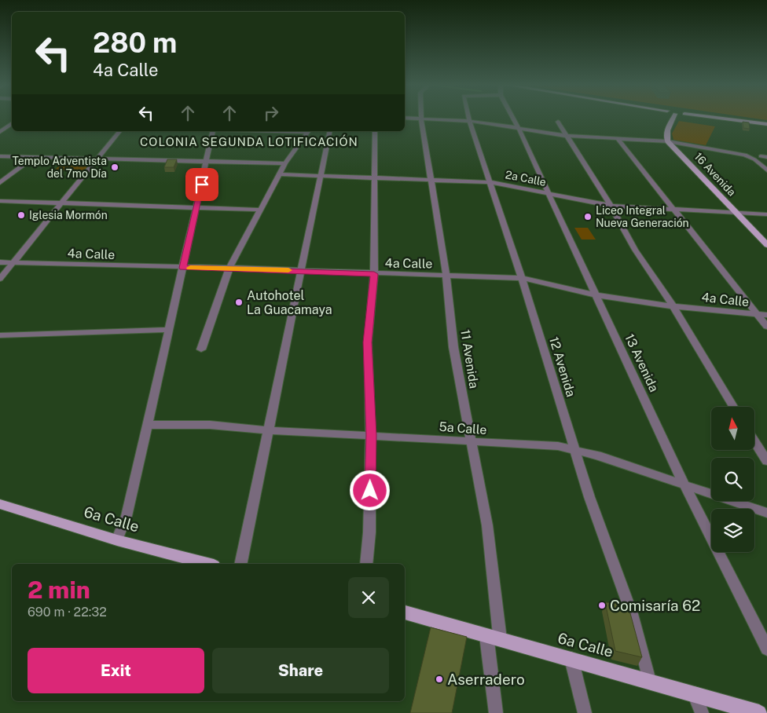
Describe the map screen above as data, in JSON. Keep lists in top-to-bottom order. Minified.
{"streets":{"main road":["16 Avenida","6a Calle"],"street":["2a Calle","4a Calle","11 Avenida","13 Avenida","12 Avenida","5a Calle"]},"crossings":[["16 Avenida","2a Calle"],["2a Calle","11 Avenida"],["2a Calle","13 Avenida"],["2a Calle","12 Avenida"],["4a Calle","11 Avenida"],["4a Calle","13 Avenida"],["4a Calle","12 Avenida"],["11 Avenida","5a Calle"],["11 Avenida","6a Calle"],["13 Avenida","5a Calle"],["12 Avenida","5a Calle"],["12 Avenida","6a Calle"]],"districts":["COLONIA SEGUNDA LOTIFICACIÓN"],"places":["Templo Adventista del 7mo Día","Iglesia Mormón","Liceo Integral Nueva Generación","Autohotel La Guacamaya","Comisaría 62","Aserradero"],"north":"top","page":{"turn":["280 m","4a Calle"],"heading":["2 min","690 m · 22:32"],"buttons":["Exit","Share"]}}
